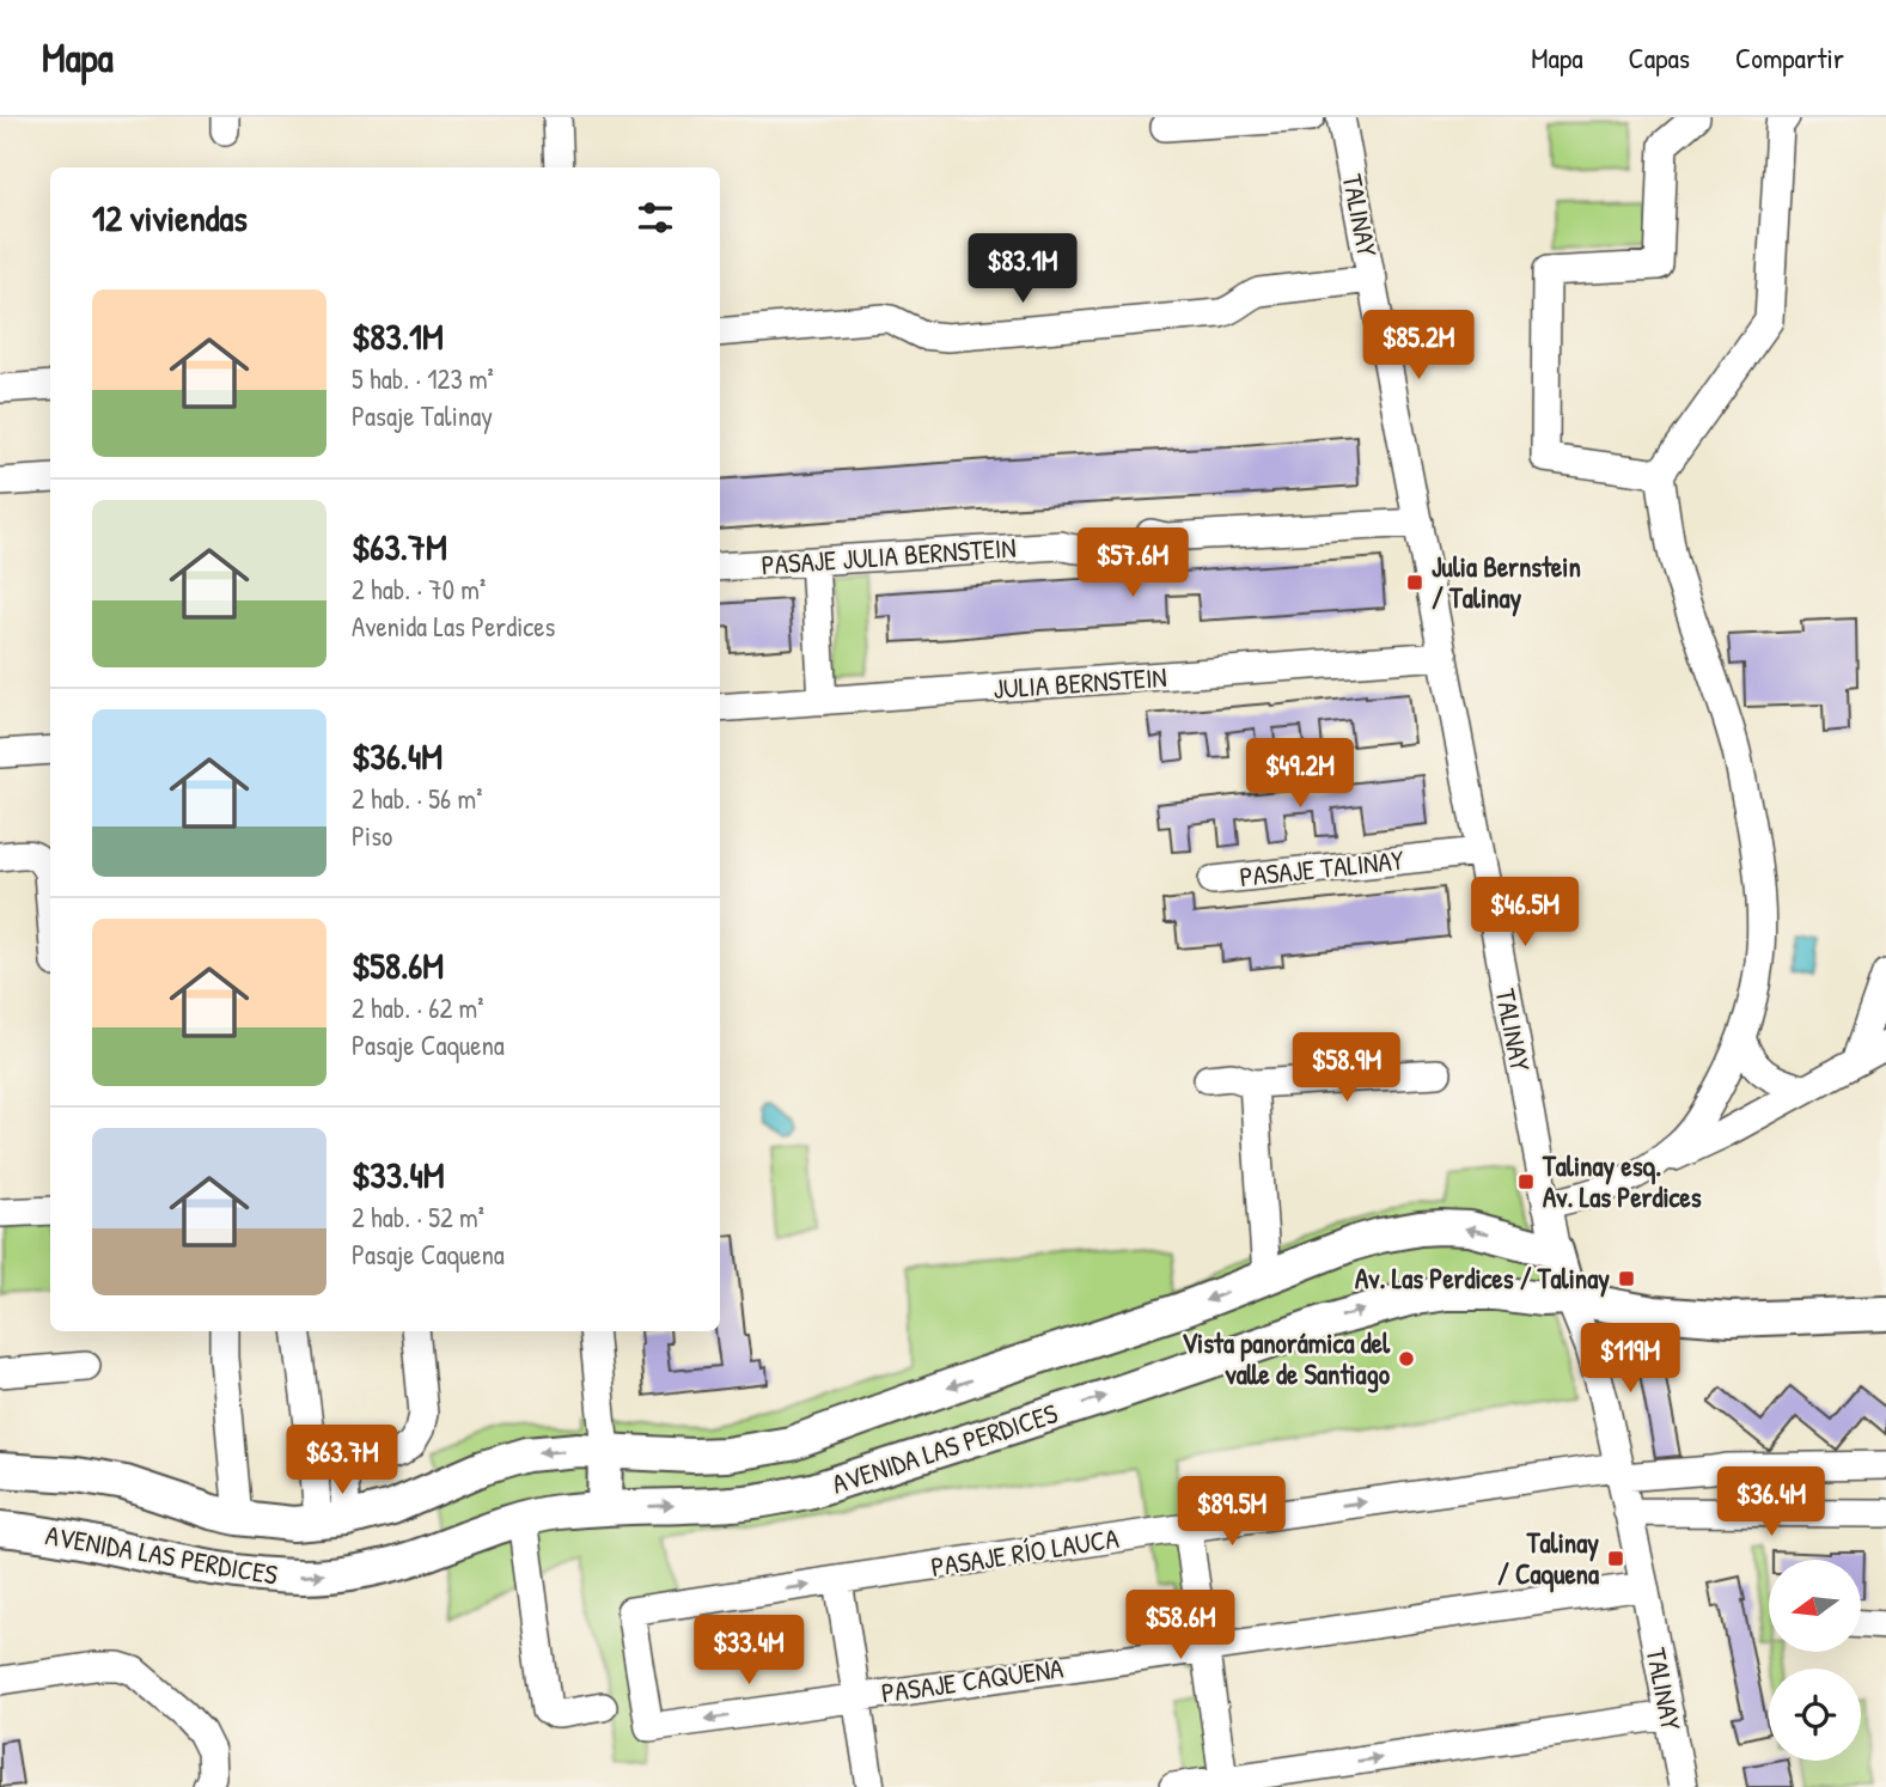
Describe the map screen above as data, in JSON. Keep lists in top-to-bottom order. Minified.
{"streets":{"main road":["TALINAY","AVENIDA LAS PERDICES"],"street":["PASAJE JULIA BERNSTEIN","JULIA BERNSTEIN","PASAJE TALINAY","PASAJE RÍO LAUCA","PASAJE CAQUENA"]},"crossings":[["TALINAY","PASAJE JULIA BERNSTEIN"],["TALINAY","JULIA BERNSTEIN"],["TALINAY","PASAJE TALINAY"],["TALINAY","AVENIDA LAS PERDICES"],["TALINAY","PASAJE RÍO LAUCA"],["TALINAY","PASAJE CAQUENA"],["PASAJE RÍO LAUCA","PASAJE CAQUENA"]],"one_way":["PASAJE RÍO LAUCA"],"places":{"transit":["Julia Bernstein / Talinay","Talinay esq. Av. Las Perdices","Av. Las Perdices / Talinay","Talinay / Caquena"],"other":["Vista panorámica del valle de Santiago"]},"north":"left","page":{"header":"Mapa","nav":["Mapa","Capas","Compartir"],"heading":"12 viviendas","price":["$83.1M","$85.2M","$57.6M","$49.2M","$46.5M","$58.9M","$119M","$63.7M","$36.4M","$89.5M","$58.6M","$33.4M"],"list":[{"name":"$83.1M","note":"5 hab. · 123 m² · Pasaje Talinay"},{"name":"$63.7M","note":"2 hab. · 70 m² · Avenida Las Perdices"},{"name":"$36.4M","note":"2 hab. · 56 m² · Piso"},{"name":"$58.6M","note":"2 hab. · 62 m² · Pasaje Caquena"},{"name":"$33.4M","note":"2 hab. · 52 m² · Pasaje Caquena"}]}}
